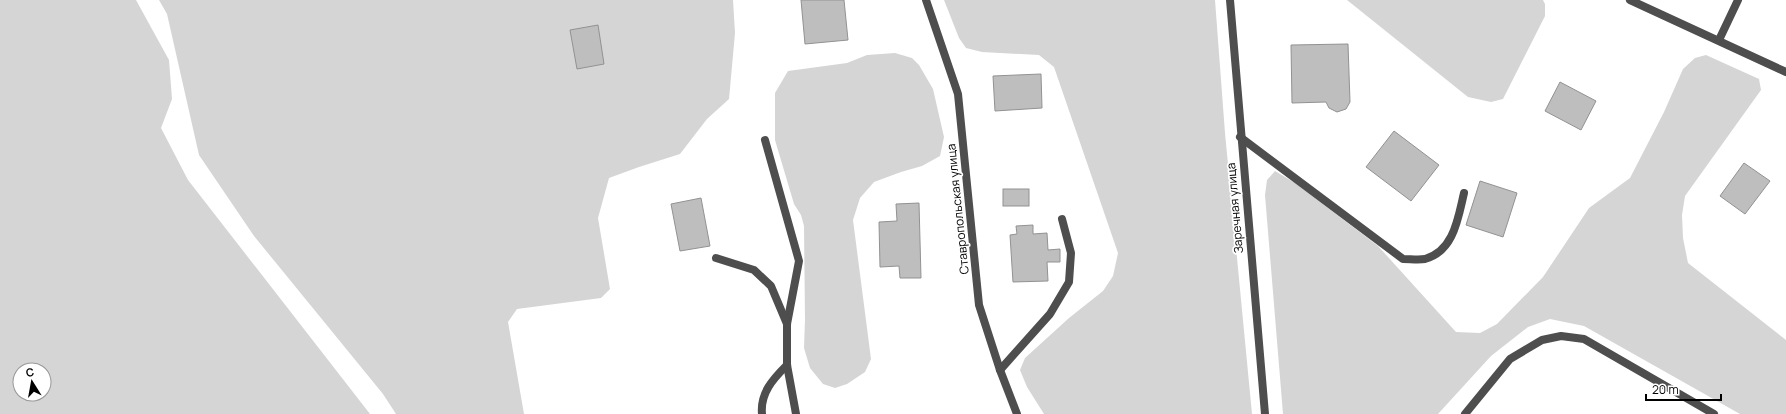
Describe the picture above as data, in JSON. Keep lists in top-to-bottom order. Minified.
{"streets":{"street":["Заречная улица","Ставропольская улица"]},"scale_bar":"20 m","north":"top"}
